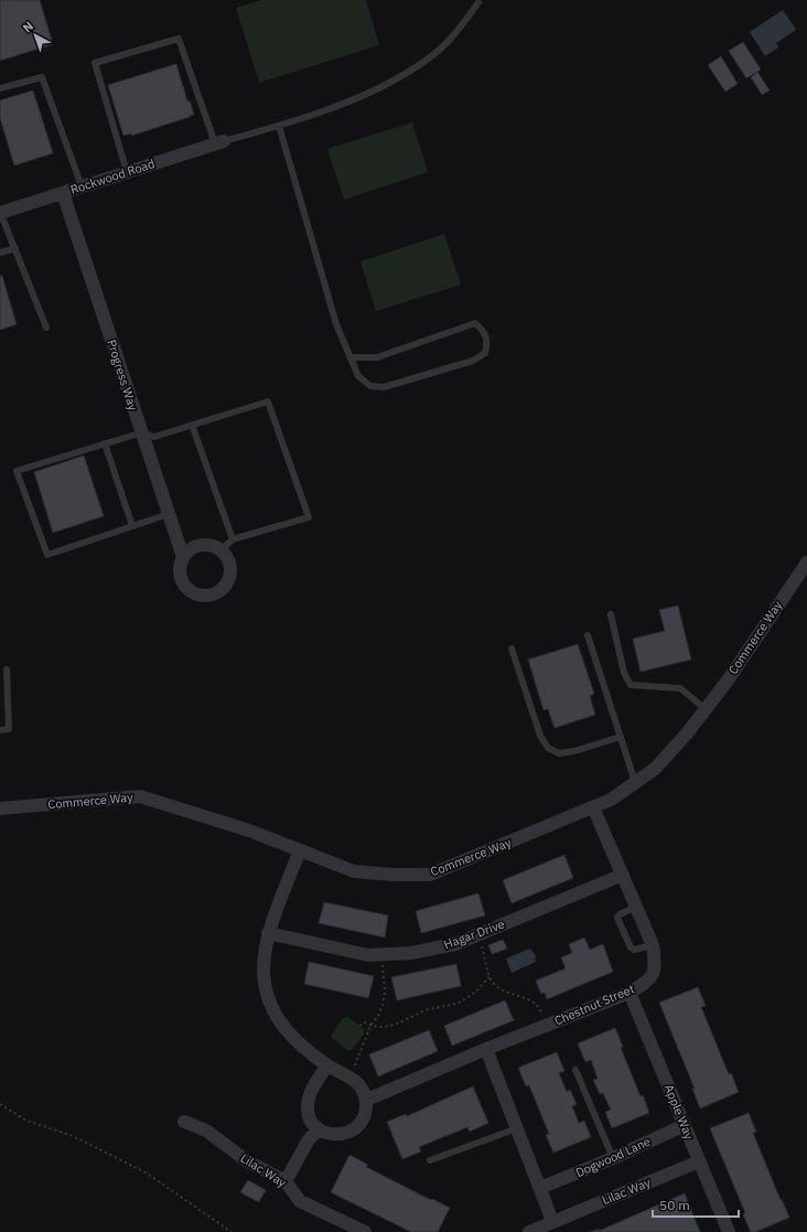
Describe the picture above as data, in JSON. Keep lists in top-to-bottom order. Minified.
{"streets":{"street":["Rockwood Road","Progress Way","Commerce Way","Hagar Drive","Chestnut Street","Apple Way","Dogwood Lane","Lilac Way"]},"crossings":[["Rockwood Road","Progress Way"],["Commerce Way","Chestnut Street"],["Hagar Drive","Chestnut Street"],["Chestnut Street","Apple Way"],["Apple Way","Dogwood Lane"],["Apple Way","Lilac Way"]],"scale_bar":"50 m","north":"top left"}
